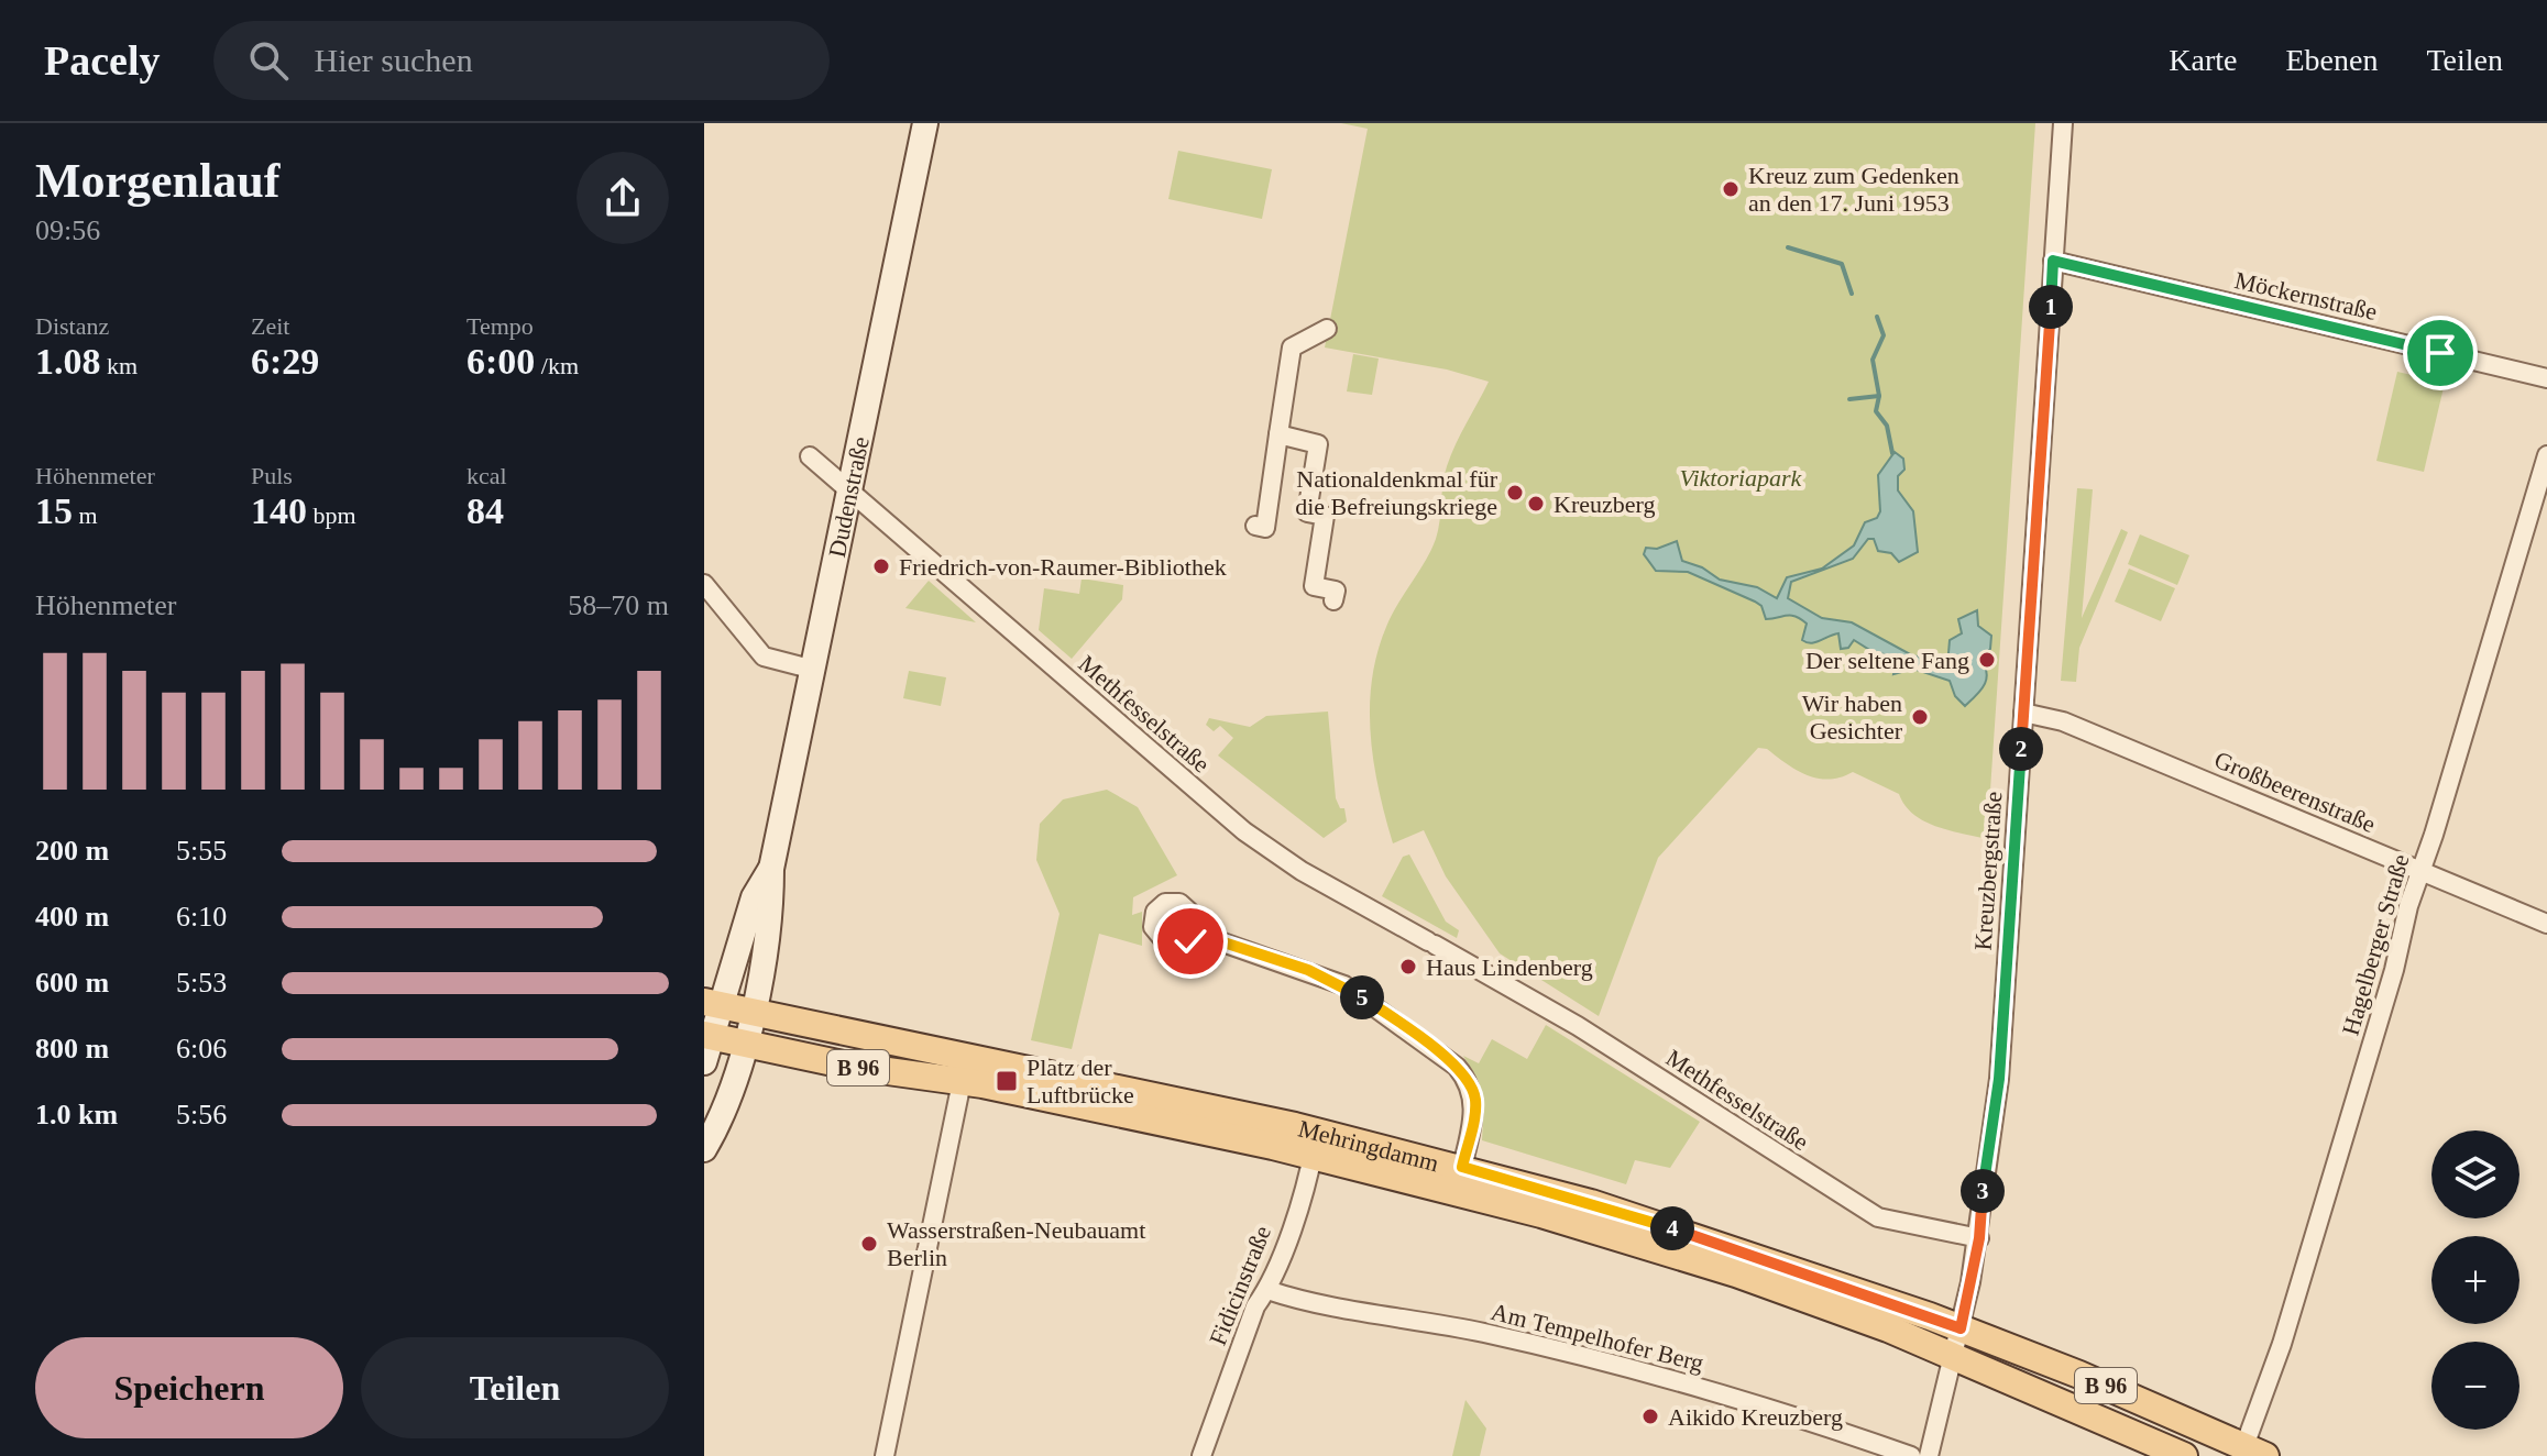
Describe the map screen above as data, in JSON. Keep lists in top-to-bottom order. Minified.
{"streets":{"main road":["Dudenstraße","B 96","Mehringdamm"],"street":["Möckernstraße","Methfesselstraße","Großbeerenstraße","Kreuzbergstraße","Hagelberger Straße","Fidicinstraße","Am Tempelhofer Berg"]},"crossings":[["Möckernstraße","Kreuzbergstraße"],["Dudenstraße","Methfesselstraße"],["Dudenstraße","B 96"],["Dudenstraße","Mehringdamm"],["Methfesselstraße","Kreuzbergstraße"],["Großbeerenstraße","Kreuzbergstraße"],["Großbeerenstraße","Hagelberger Straße"],["Kreuzbergstraße","Mehringdamm"],["Hagelberger Straße","Mehringdamm"],["B 96","Mehringdamm"],["Mehringdamm","Fidicinstraße"],["Fidicinstraße","Am Tempelhofer Berg"]],"parks":["Viktoriapark"],"places":{"other":["Kreuz zum Gedenken an den 17. Juni 1953","Nationaldenkmal für die Befreiungskriege","Kreuzberg","Friedrich-von-Raumer-Bibliothek","Der seltene Fang","Wir haben Gesichter","Haus Lindenberg","Wasserstraßen-Neubauamt Berlin","Aikido Kreuzberg"],"transit":["Platz der Luftbrücke"]},"page":{"header":"Pacely","search":"Hier suchen","nav":["Karte","Ebenen","Teilen"],"heading":["Morgenlauf","09:56"],"stats":[["Distanz","1.08 km"],["Zeit","6:29"],["Tempo","6:00 /km"],["Höhenmeter","15 m"],["Puls","140 bpm"],["kcal","84"]],"pins":["1","2","5","3","4"],"chart":["Höhenmeter","58–70 m"],"list":[{"name":"200 m","note":"5:55"},{"name":"400 m","note":"6:10"},{"name":"600 m","note":"5:53"},{"name":"800 m","note":"6:06"},{"name":"1.0 km","note":"5:56"}],"map_buttons":["+","−"],"buttons":["Speichern","Teilen"]}}
